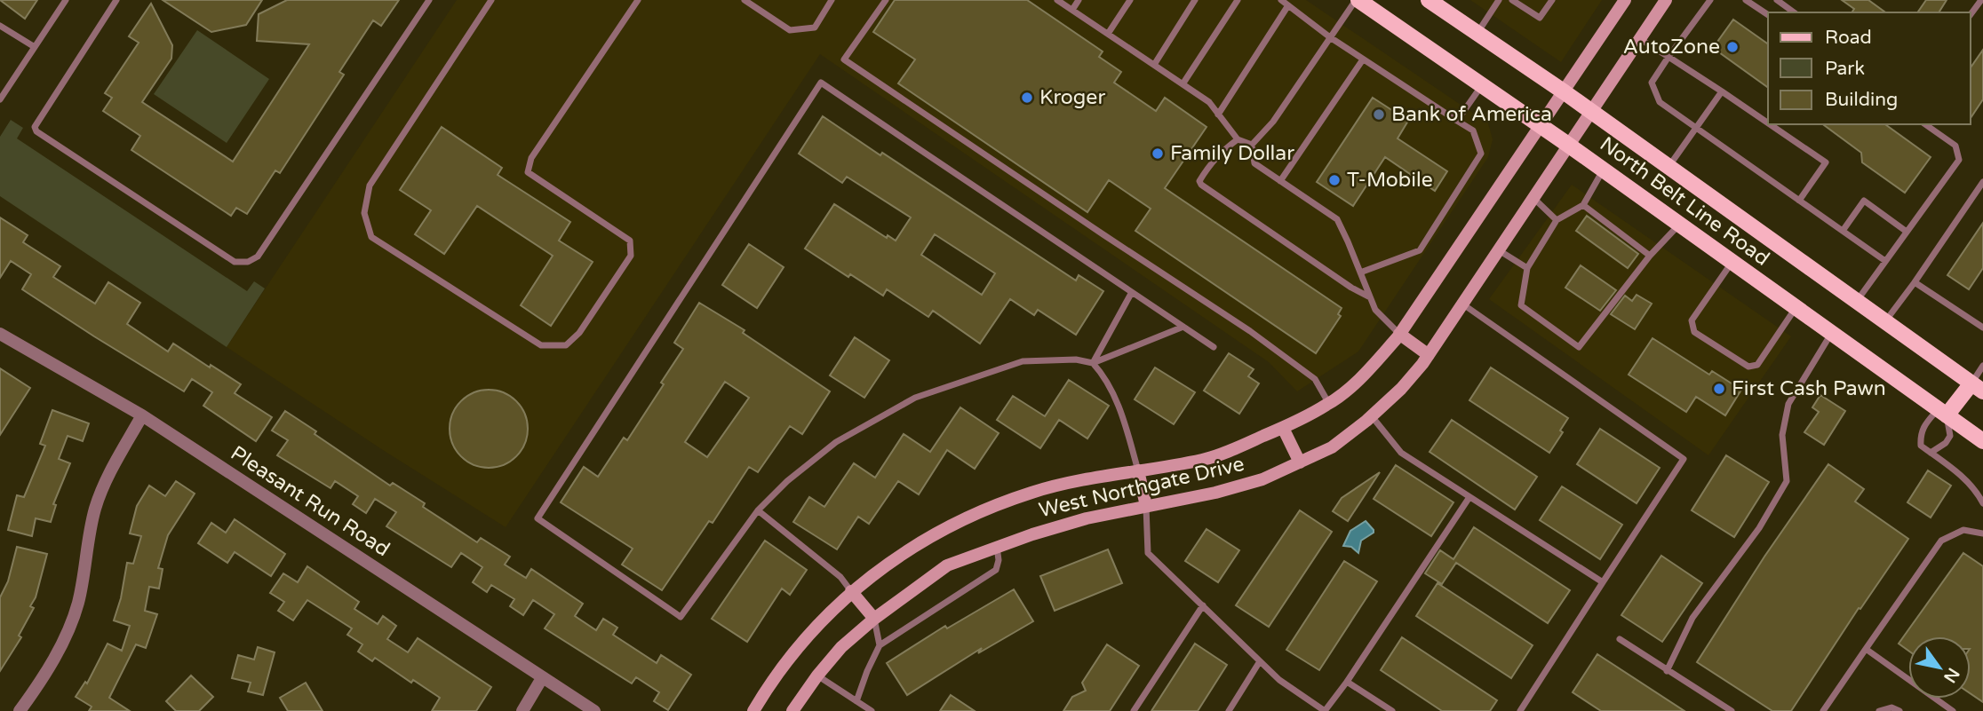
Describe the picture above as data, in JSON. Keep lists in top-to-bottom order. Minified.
{"streets":{"main road":["North Belt Line Road","West Northgate Drive"],"street":["Pleasant Run Road"]},"crossings":[["North Belt Line Road","West Northgate Drive"]],"places":["AutoZone","Kroger","Bank of America","Family Dollar","T-Mobile","First Cash Pawn"],"legend":["Road","Park","Building"],"north":"bottom right"}
